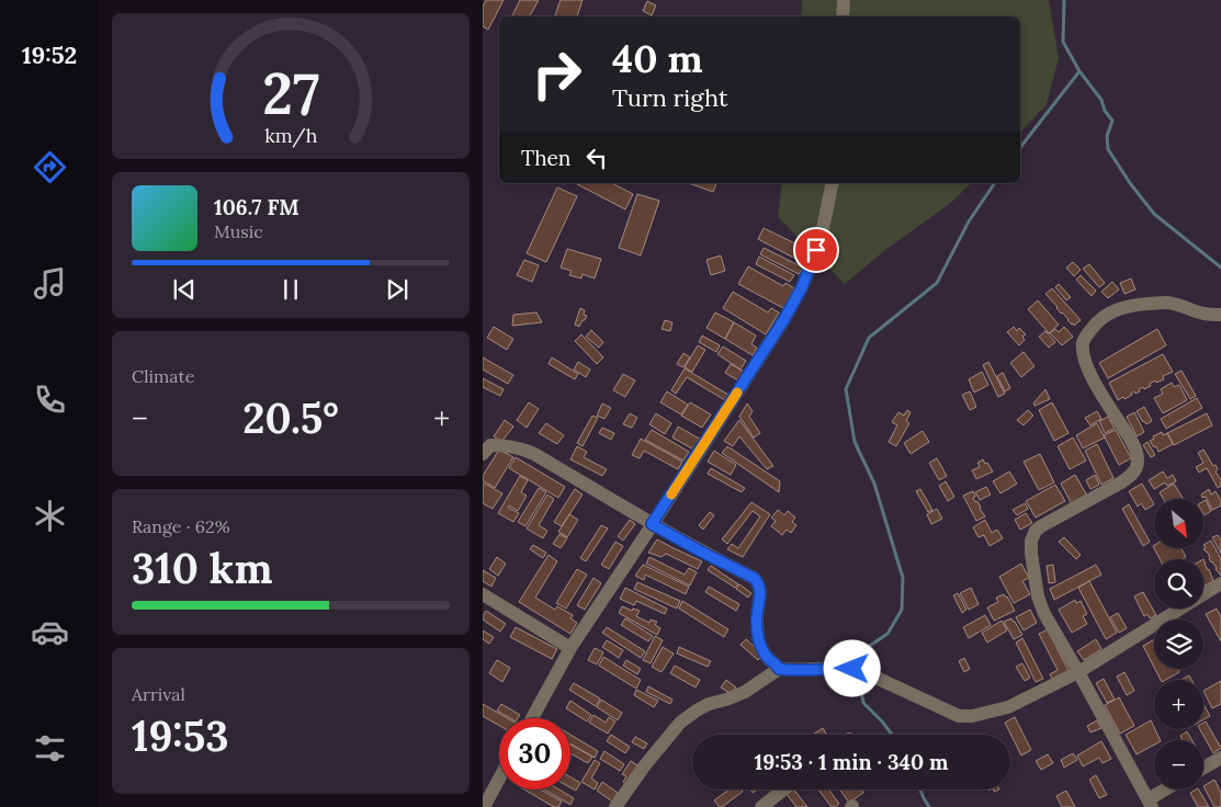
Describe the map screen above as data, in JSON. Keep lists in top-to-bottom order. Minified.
{"north":"bottom right","page":{"tabs":"19:52","turn":["40 m","Turn right"],"then":"Then","song":["106.7 FM","Music"],"tile":["Climate",["Range · 62%","310 km"],["Arrival","19:53"]],"heat":["−","20.5°","+"],"map_buttons":["+","−"],"limit":"30","trip":"19:53 · 1 min · 340 m","gauge":["27","km/h"]}}
